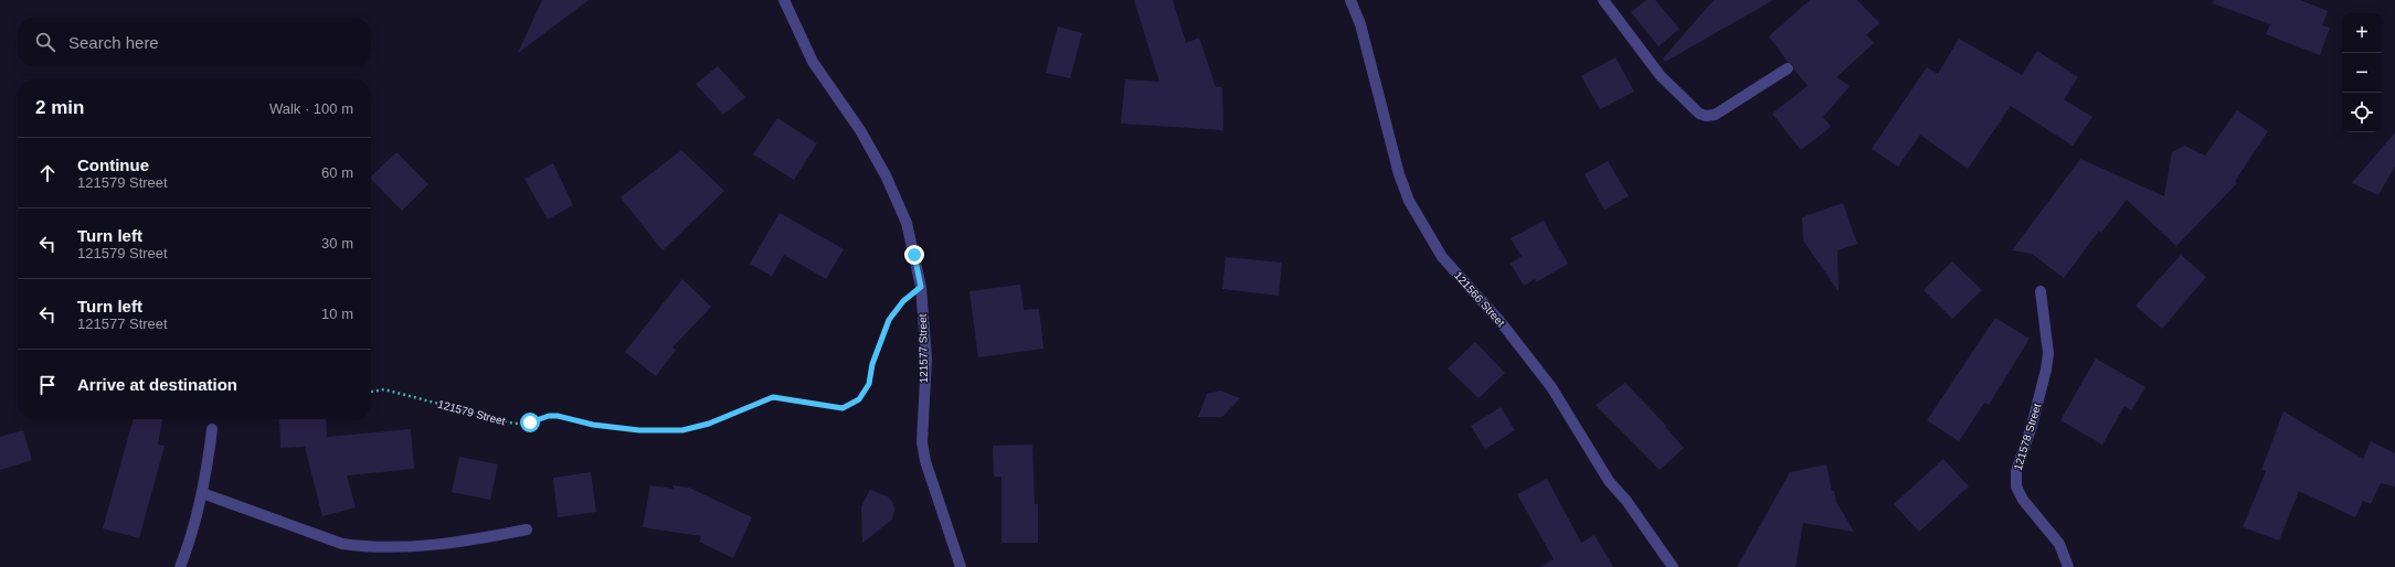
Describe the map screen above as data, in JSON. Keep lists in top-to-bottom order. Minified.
{"streets":{"street":["121566 Street","121577 Street","121578 Street"],"path":["121579 Street"]},"crossings":[["121577 Street","121579 Street"]],"page":{"map_buttons":["+","−"],"search":"Search here","heading":["2 min","Walk · 100 m"],"list":[["Continue","121579 Street","60 m"],["Turn left","121579 Street","30 m"],["Turn left","121577 Street","10 m"],"Arrive at destination"]}}
